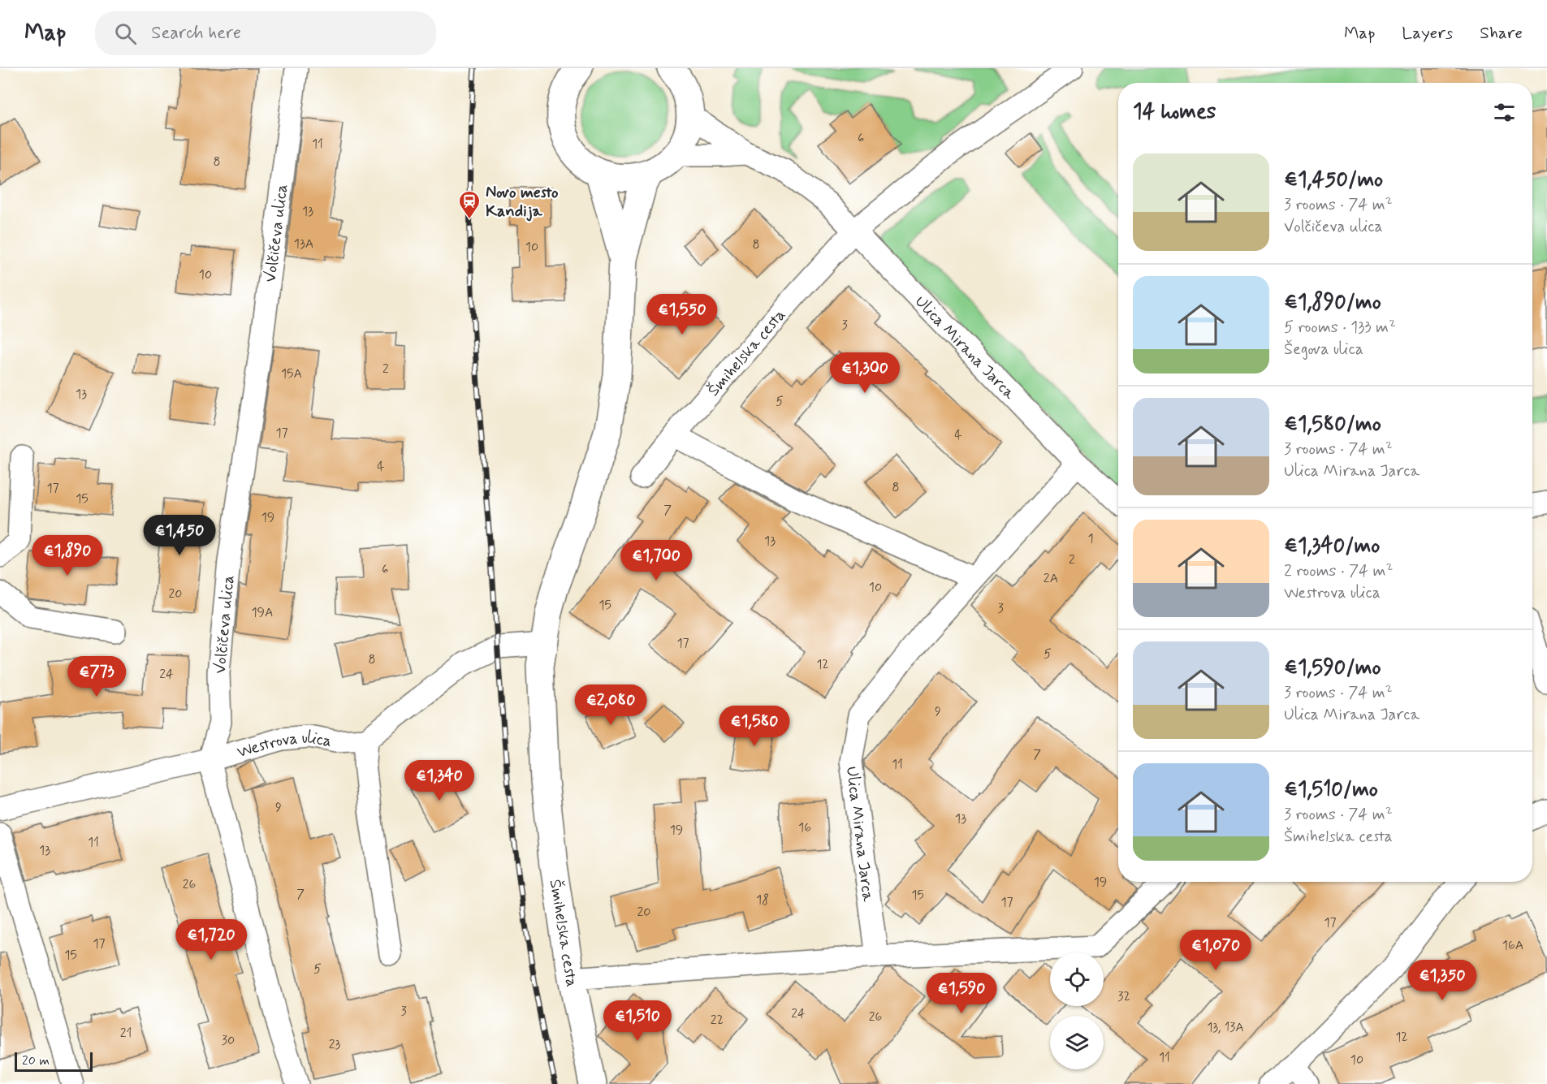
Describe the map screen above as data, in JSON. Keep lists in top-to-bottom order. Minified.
{"streets":{"street":["Volčičeva ulica","Ulica Mirana Jarca","Šmihelska cesta","Westrova ulica"]},"crossings":[["Volčičeva ulica","Westrova ulica"],["Ulica Mirana Jarca","Šmihelska cesta"]],"places":{"station":["Novo mesto Kandija"]},"house_numbers":["6","11","8","13","13A","8","10","10","3","2","15A","13","5","17","4","4","8","17","15","7","19","1","13","2","6","2A","10","20","15","3","19A","17","5","8","12","24","9","7","11","9","13","16","19","11","13","19","26","7","15","18","17","20","17","17","16A","15","5","32","3","24","26","22","13, 13A","21","12","30","23","11","10"],"scale_bar":"20 m","page":{"header":"Map","search":"Search here","nav":["Map","Layers","Share"],"heading":"14 homes","list":[{"name":"€1,450/mo","note":"3 rooms · 74 m² · Volčičeva ulica"},{"name":"€1,890/mo","note":"5 rooms · 133 m² · Šegova ulica"},{"name":"€1,580/mo","note":"3 rooms · 74 m² · Ulica Mirana Jarca"},{"name":"€1,340/mo","note":"2 rooms · 74 m² · Westrova ulica"},{"name":"€1,590/mo","note":"3 rooms · 74 m² · Ulica Mirana Jarca"},{"name":"€1,510/mo","note":"3 rooms · 74 m² · Šmihelska cesta"}],"price":["€1,550","€1,300","€1,450","€1,890","€1,700","€773","€2,080","€1,580","€1,340","€1,720","€1,070","€1,350","€1,590","€1,510"],"scale":"20 m"}}
